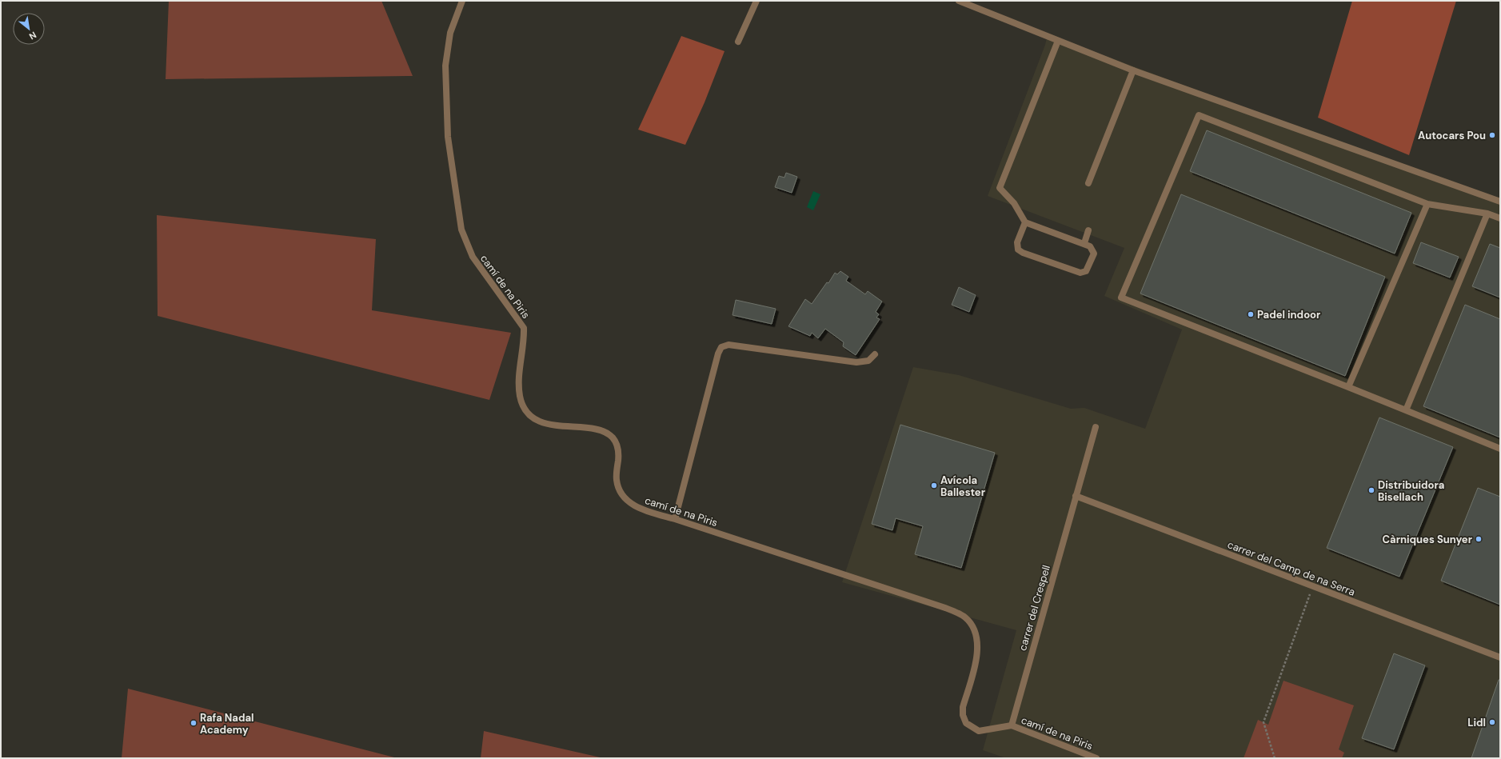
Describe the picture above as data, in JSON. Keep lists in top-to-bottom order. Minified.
{"streets":{"street":["camí de na Piris","carrer del Camp de na Serra","carrer del Crespell"]},"crossings":[["camí de na Piris","carrer del Crespell"],["carrer del Camp de na Serra","carrer del Crespell"]],"places":["Autocars Pou","Padel indoor","Avícola Ballester","Distribuidora Bisellach","Càrniques Sunyer","Lidl","Rafa Nadal Academy"],"north":"bottom right"}
